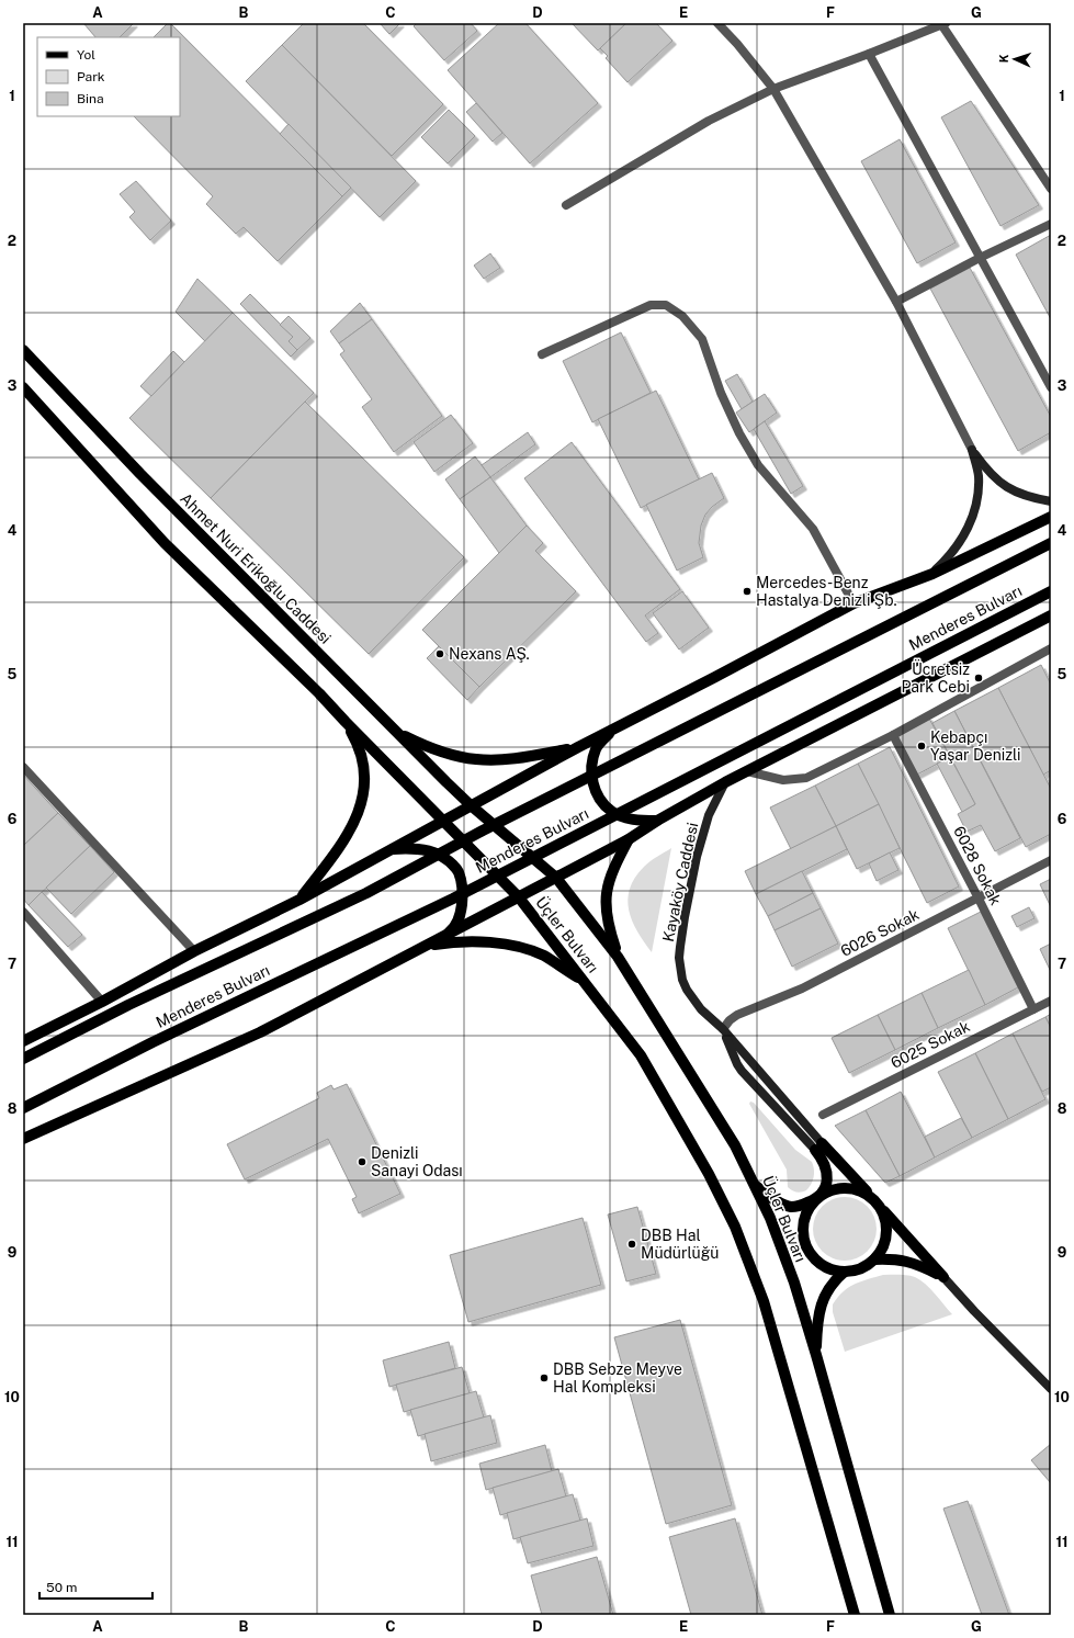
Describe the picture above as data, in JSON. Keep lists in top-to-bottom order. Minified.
{"streets":{"main road":["Ahmet Nuri Erikoğlu Caddesi","Menderes Bulvarı","Üçler Bulvarı"],"street":["6028 Sokak","Kayaköy Caddesi","6026 Sokak","6025 Sokak"]},"crossings":[["Ahmet Nuri Erikoğlu Caddesi","Üçler Bulvarı"],["6028 Sokak","6026 Sokak"],["6028 Sokak","6025 Sokak"],["Kayaköy Caddesi","6026 Sokak"]],"places":["Mercedes-Benz Hastalya Denizli Şb.","Nexans AŞ.","Ücretsiz Park Cebi","Kebapçı Yaşar Denizli","Denizli Sanayi Odası","DBB Hal Müdürlüğü","DBB Sebze Meyve Hal Kompleksi"],"legend":["Yol","Park","Bina"],"scale_bar":"50 m","north":"left","grid":{"columns":["A","B","C","D","E","F","G"],"rows":["1","2","3","4","5","6","7","8","9","10","11"]}}
